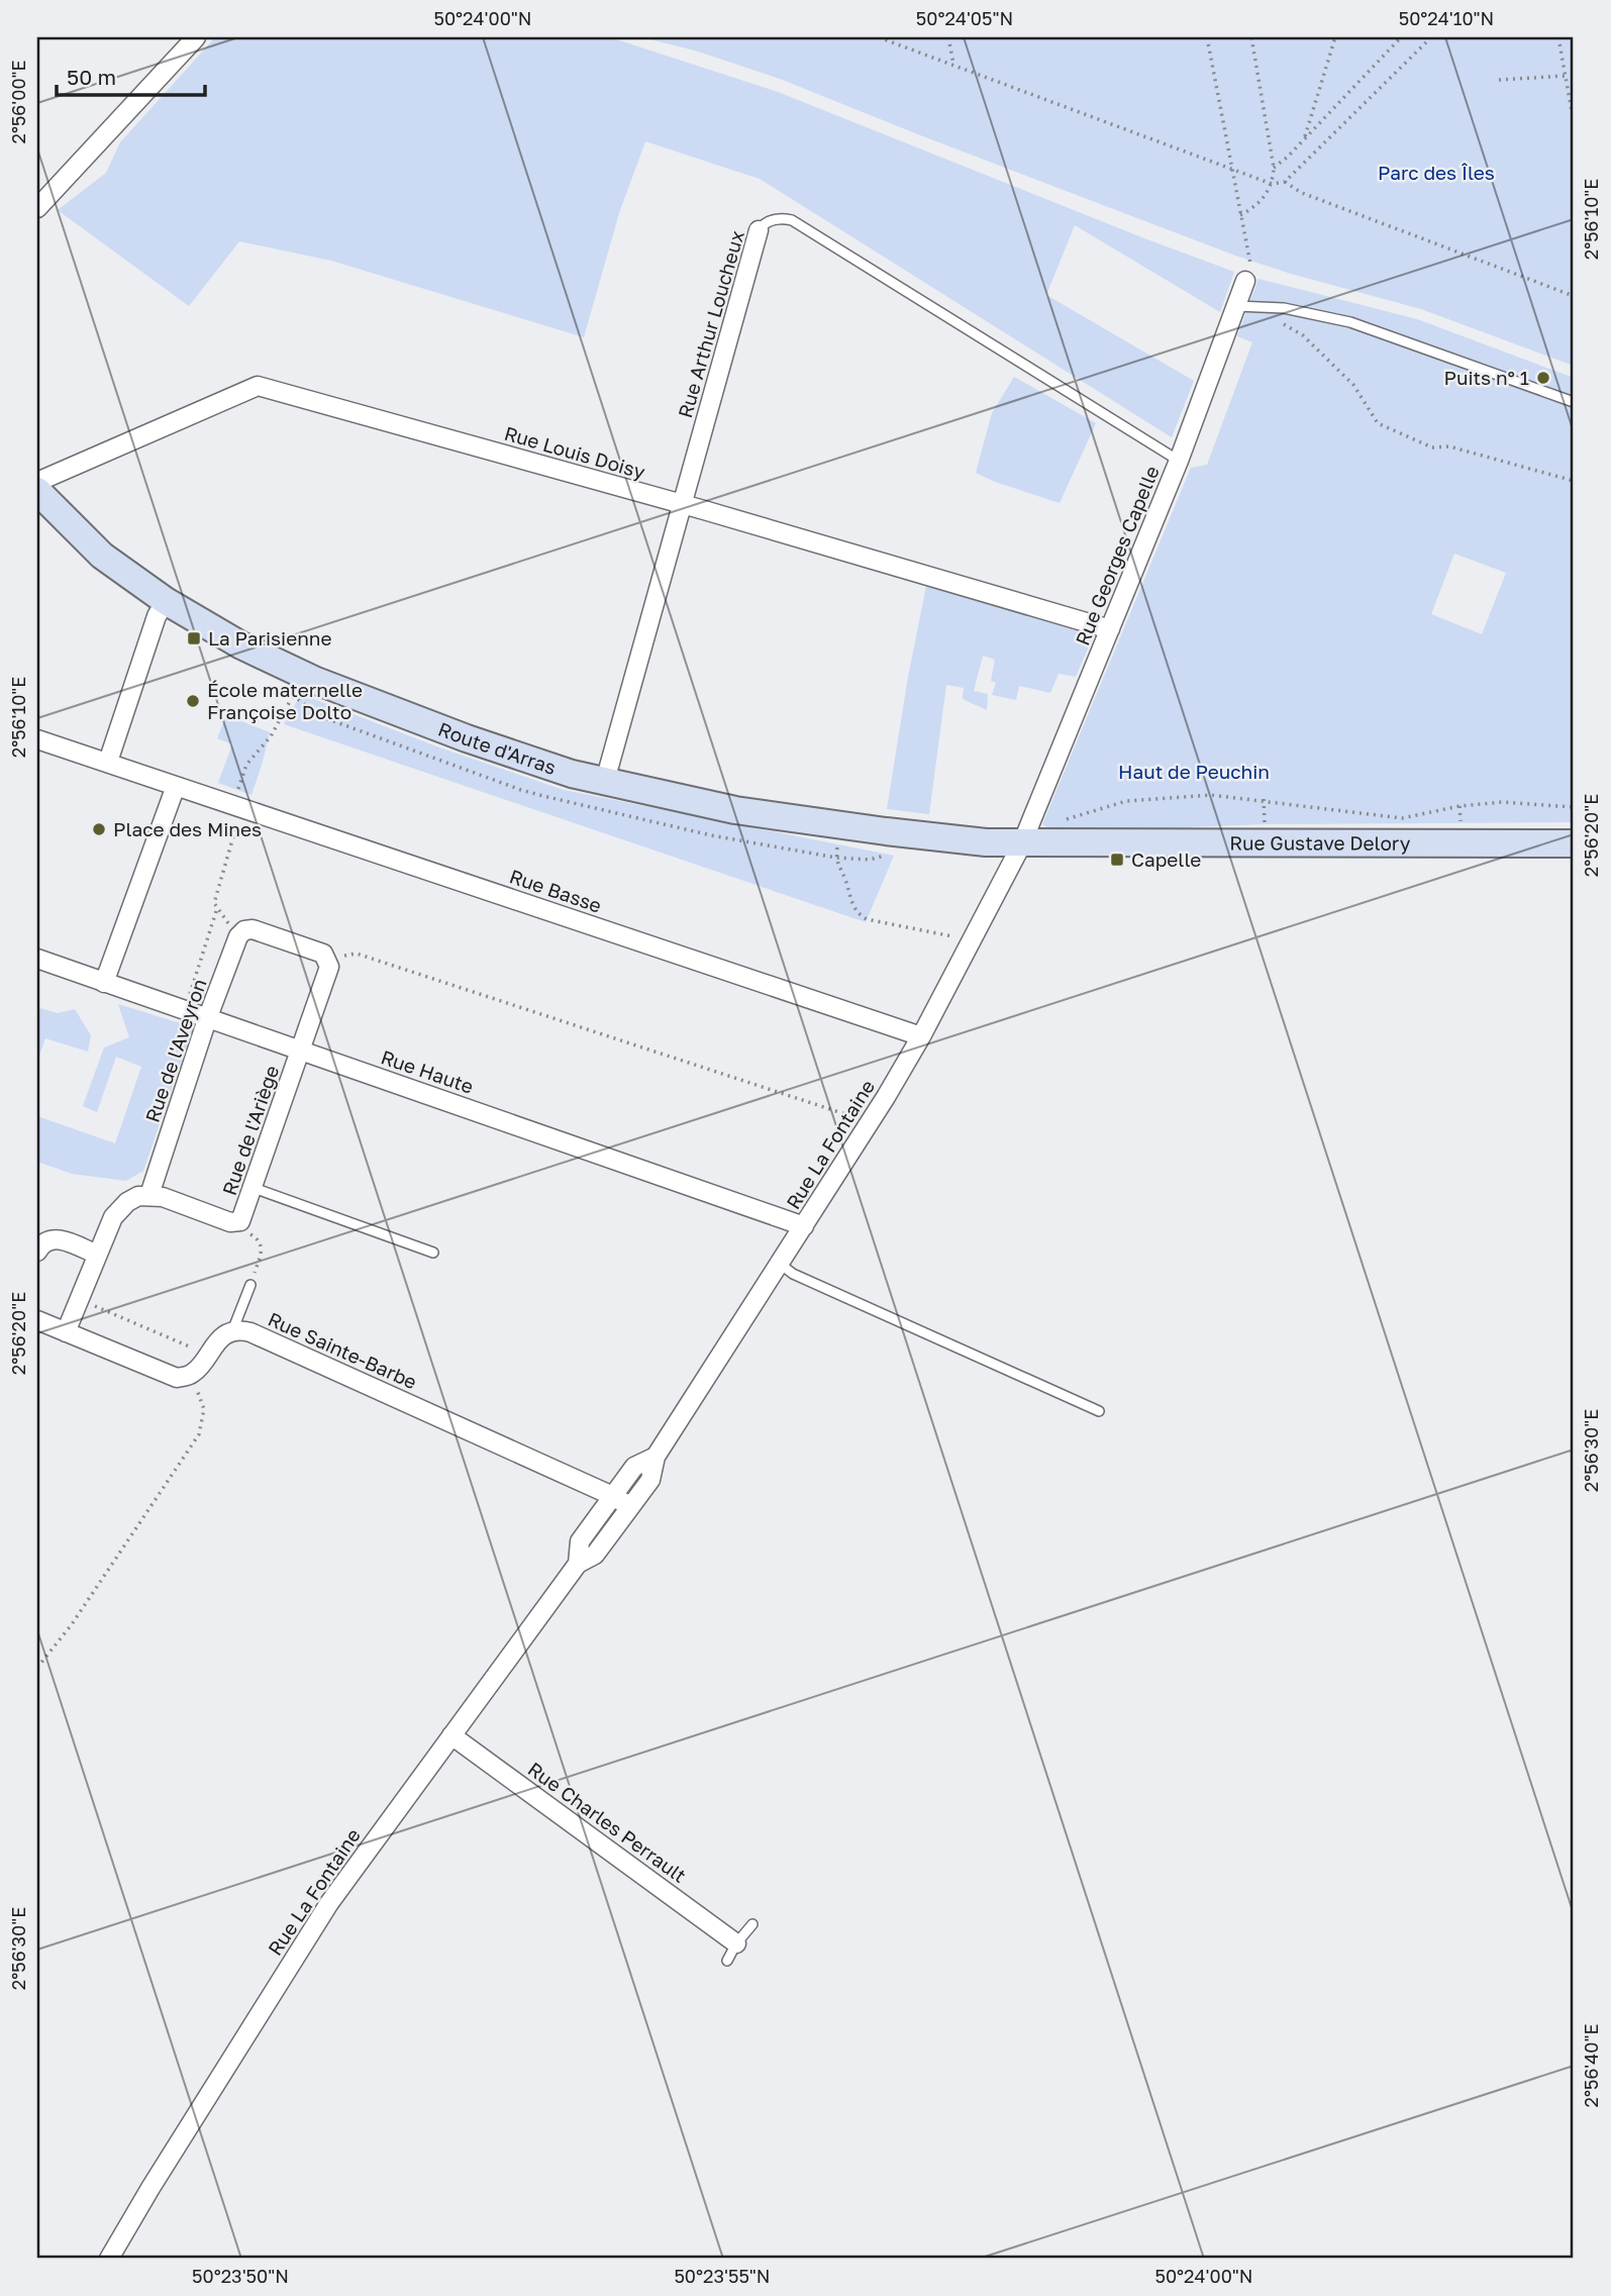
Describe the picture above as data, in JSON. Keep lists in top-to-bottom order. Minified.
{"streets":{"main road":["Route d'Arras","Rue Gustave Delory"],"street":["Rue Arthur Loucheux","Rue Louis Doisy","Rue Georges Capelle","Rue Basse","Rue de l'Aveyron","Rue Haute","Rue de l'Ariège","Rue La Fontaine","Rue Sainte-Barbe","Rue Charles Perrault"]},"crossings":[["Rue Arthur Loucheux","Rue Louis Doisy"],["Rue Arthur Loucheux","Rue Georges Capelle"],["Rue Arthur Loucheux","Route d'Arras"],["Rue Louis Doisy","Rue Georges Capelle"],["Rue Georges Capelle","Route d'Arras"],["Rue Georges Capelle","Rue Gustave Delory"],["Rue Georges Capelle","Rue La Fontaine"],["Route d'Arras","Rue Gustave Delory"],["Route d'Arras","Rue La Fontaine"],["Rue Gustave Delory","Rue La Fontaine"],["Rue Basse","Rue La Fontaine"],["Rue de l'Aveyron","Rue Haute"],["Rue de l'Aveyron","Rue de l'Ariège"],["Rue de l'Aveyron","Rue Sainte-Barbe"],["Rue Haute","Rue de l'Ariège"],["Rue Haute","Rue La Fontaine"],["Rue de l'Ariège","Rue Sainte-Barbe"],["Rue La Fontaine","Rue Sainte-Barbe"],["Rue La Fontaine","Rue Charles Perrault"]],"parks":["Parc des Îles","Haut de Peuchin"],"places":{"other":["Puits n° 1","École maternelle Françoise Dolto","Place des Mines"],"transit":["La Parisienne","Capelle"]},"scale_bar":"50 m","coordinates":["50°24'00\"N","50°24'05\"N","50°24'10\"N","2°56'00\"E","2°56'10\"E","2°56'20\"E","2°56'30\"E","2°56'40\"E","50°23'50\"N","50°23'55\"N"]}
